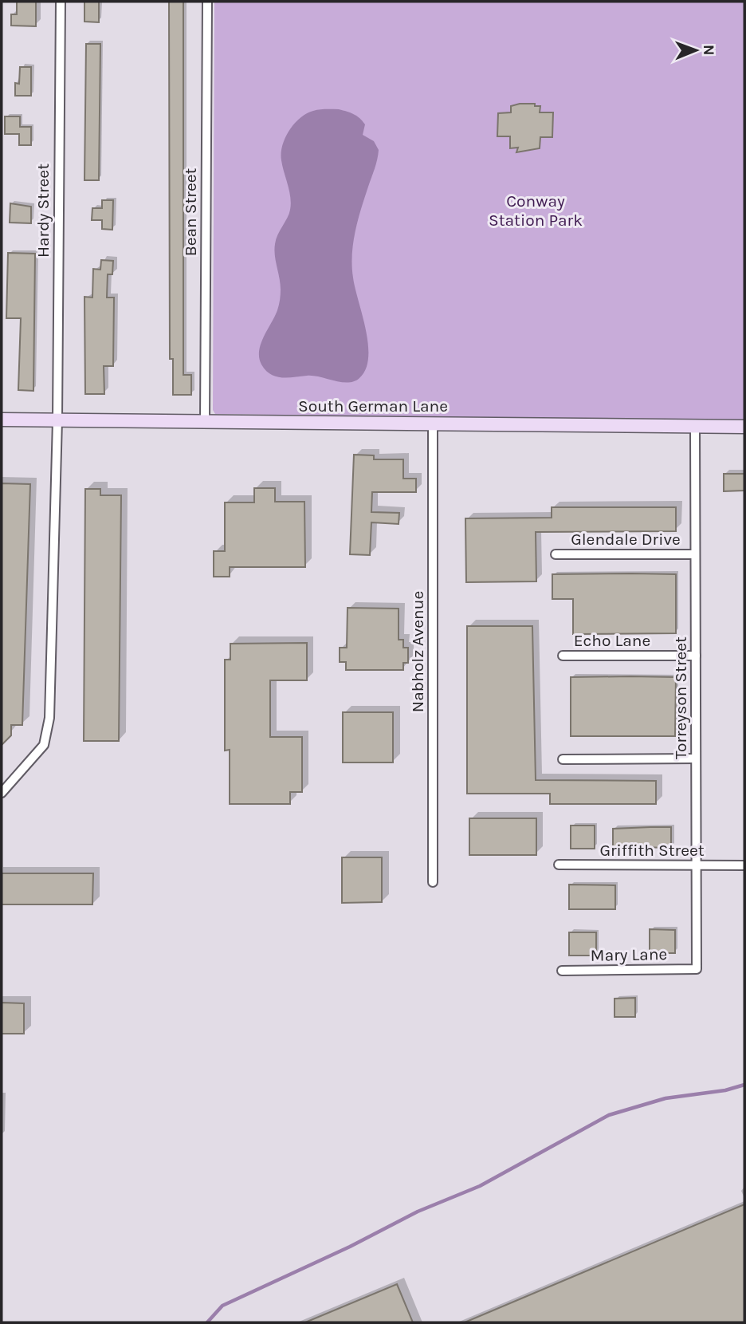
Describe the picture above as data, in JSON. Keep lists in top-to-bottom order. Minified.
{"streets":{"street":["Hardy Street","Bean Street","South German Lane","Glendale Drive","Echo Lane","Nabholz Avenue","Torreyson Street","Griffith Street","Mary Lane"]},"crossings":[["Hardy Street","South German Lane"],["Bean Street","South German Lane"],["South German Lane","Nabholz Avenue"],["South German Lane","Torreyson Street"],["Glendale Drive","Torreyson Street"],["Echo Lane","Torreyson Street"],["Torreyson Street","Griffith Street"],["Torreyson Street","Mary Lane"]],"parks":["Conway Station Park"],"north":"right"}
